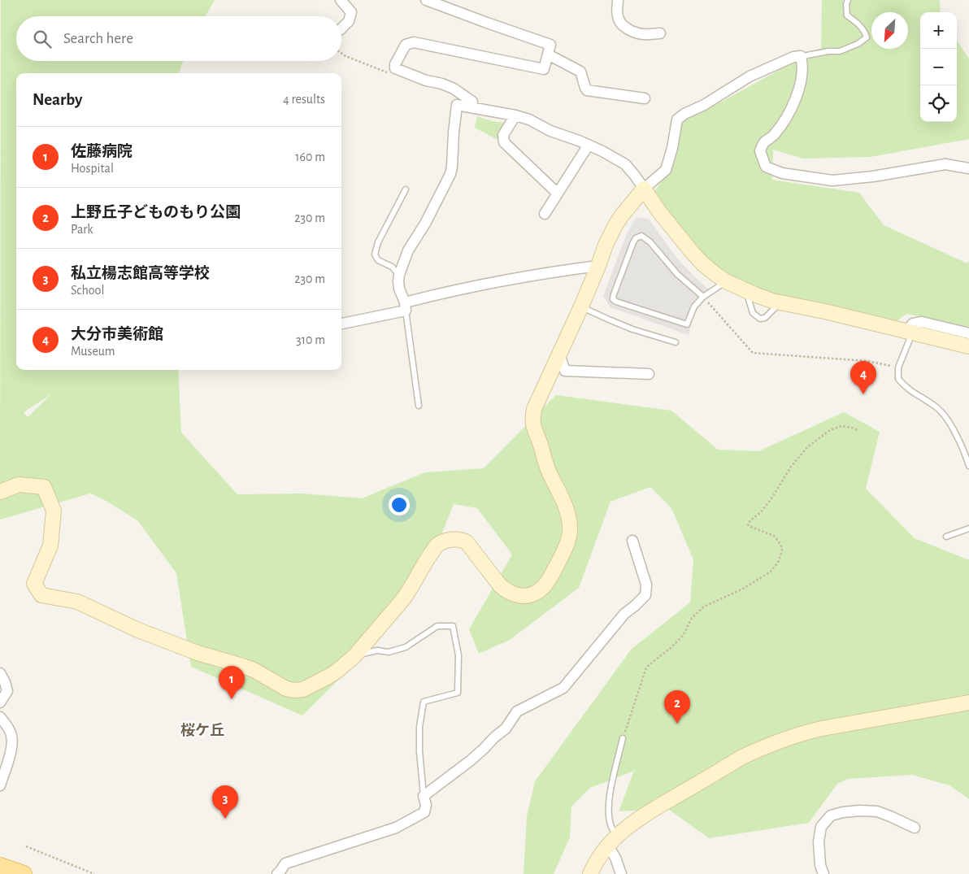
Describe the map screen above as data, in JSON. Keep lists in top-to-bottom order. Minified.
{"districts":["桜ケ丘"],"north":"bottom left","page":{"map_buttons":["+","−"],"search":"Search here","heading":["Nearby","4 results"],"list":[{"mark":"1","name":"佐藤病院","note":"Hospital","value":"160 m"},{"mark":"2","name":"上野丘子どものもり公園","note":"Park","value":"230 m"},{"mark":"3","name":"私立楊志館高等学校","note":"School","value":"230 m"},{"mark":"4","name":"大分市美術館","note":"Museum","value":"310 m"}],"pins":["4","1","2","3"]}}
